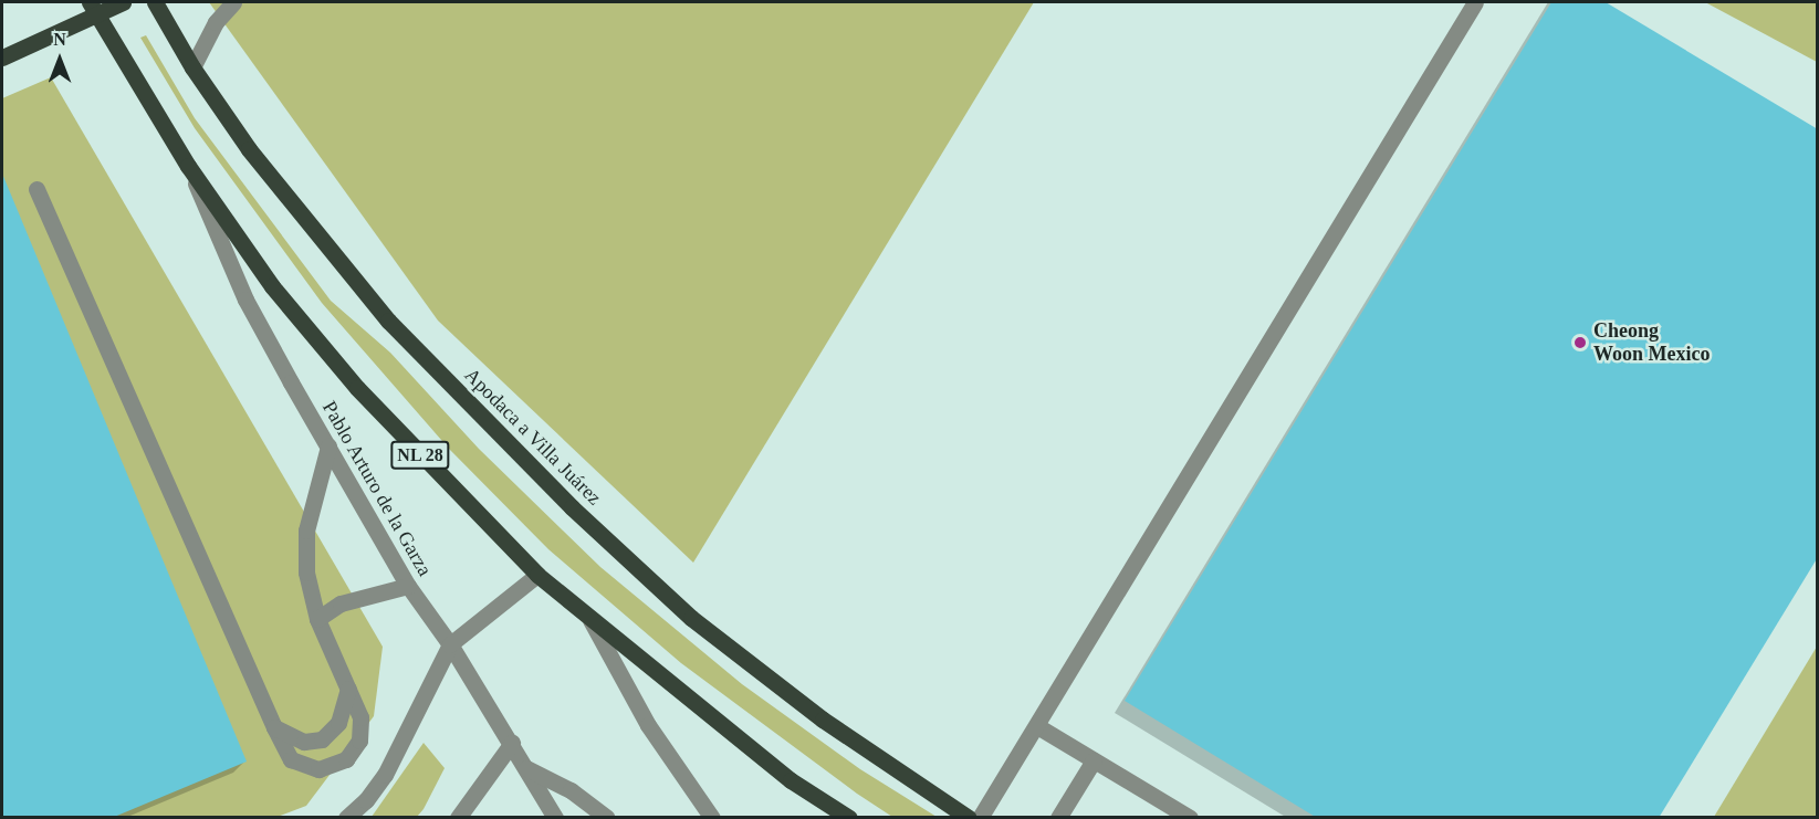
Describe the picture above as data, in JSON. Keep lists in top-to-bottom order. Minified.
{"streets":{"main road":["Apodaca a Villa Juárez","NL 28"],"street":["Pablo Arturo de la Garza"]},"crossings":[["NL 28","Pablo Arturo de la Garza"]],"places":["Cheong Woon Mexico"],"north":"top"}
